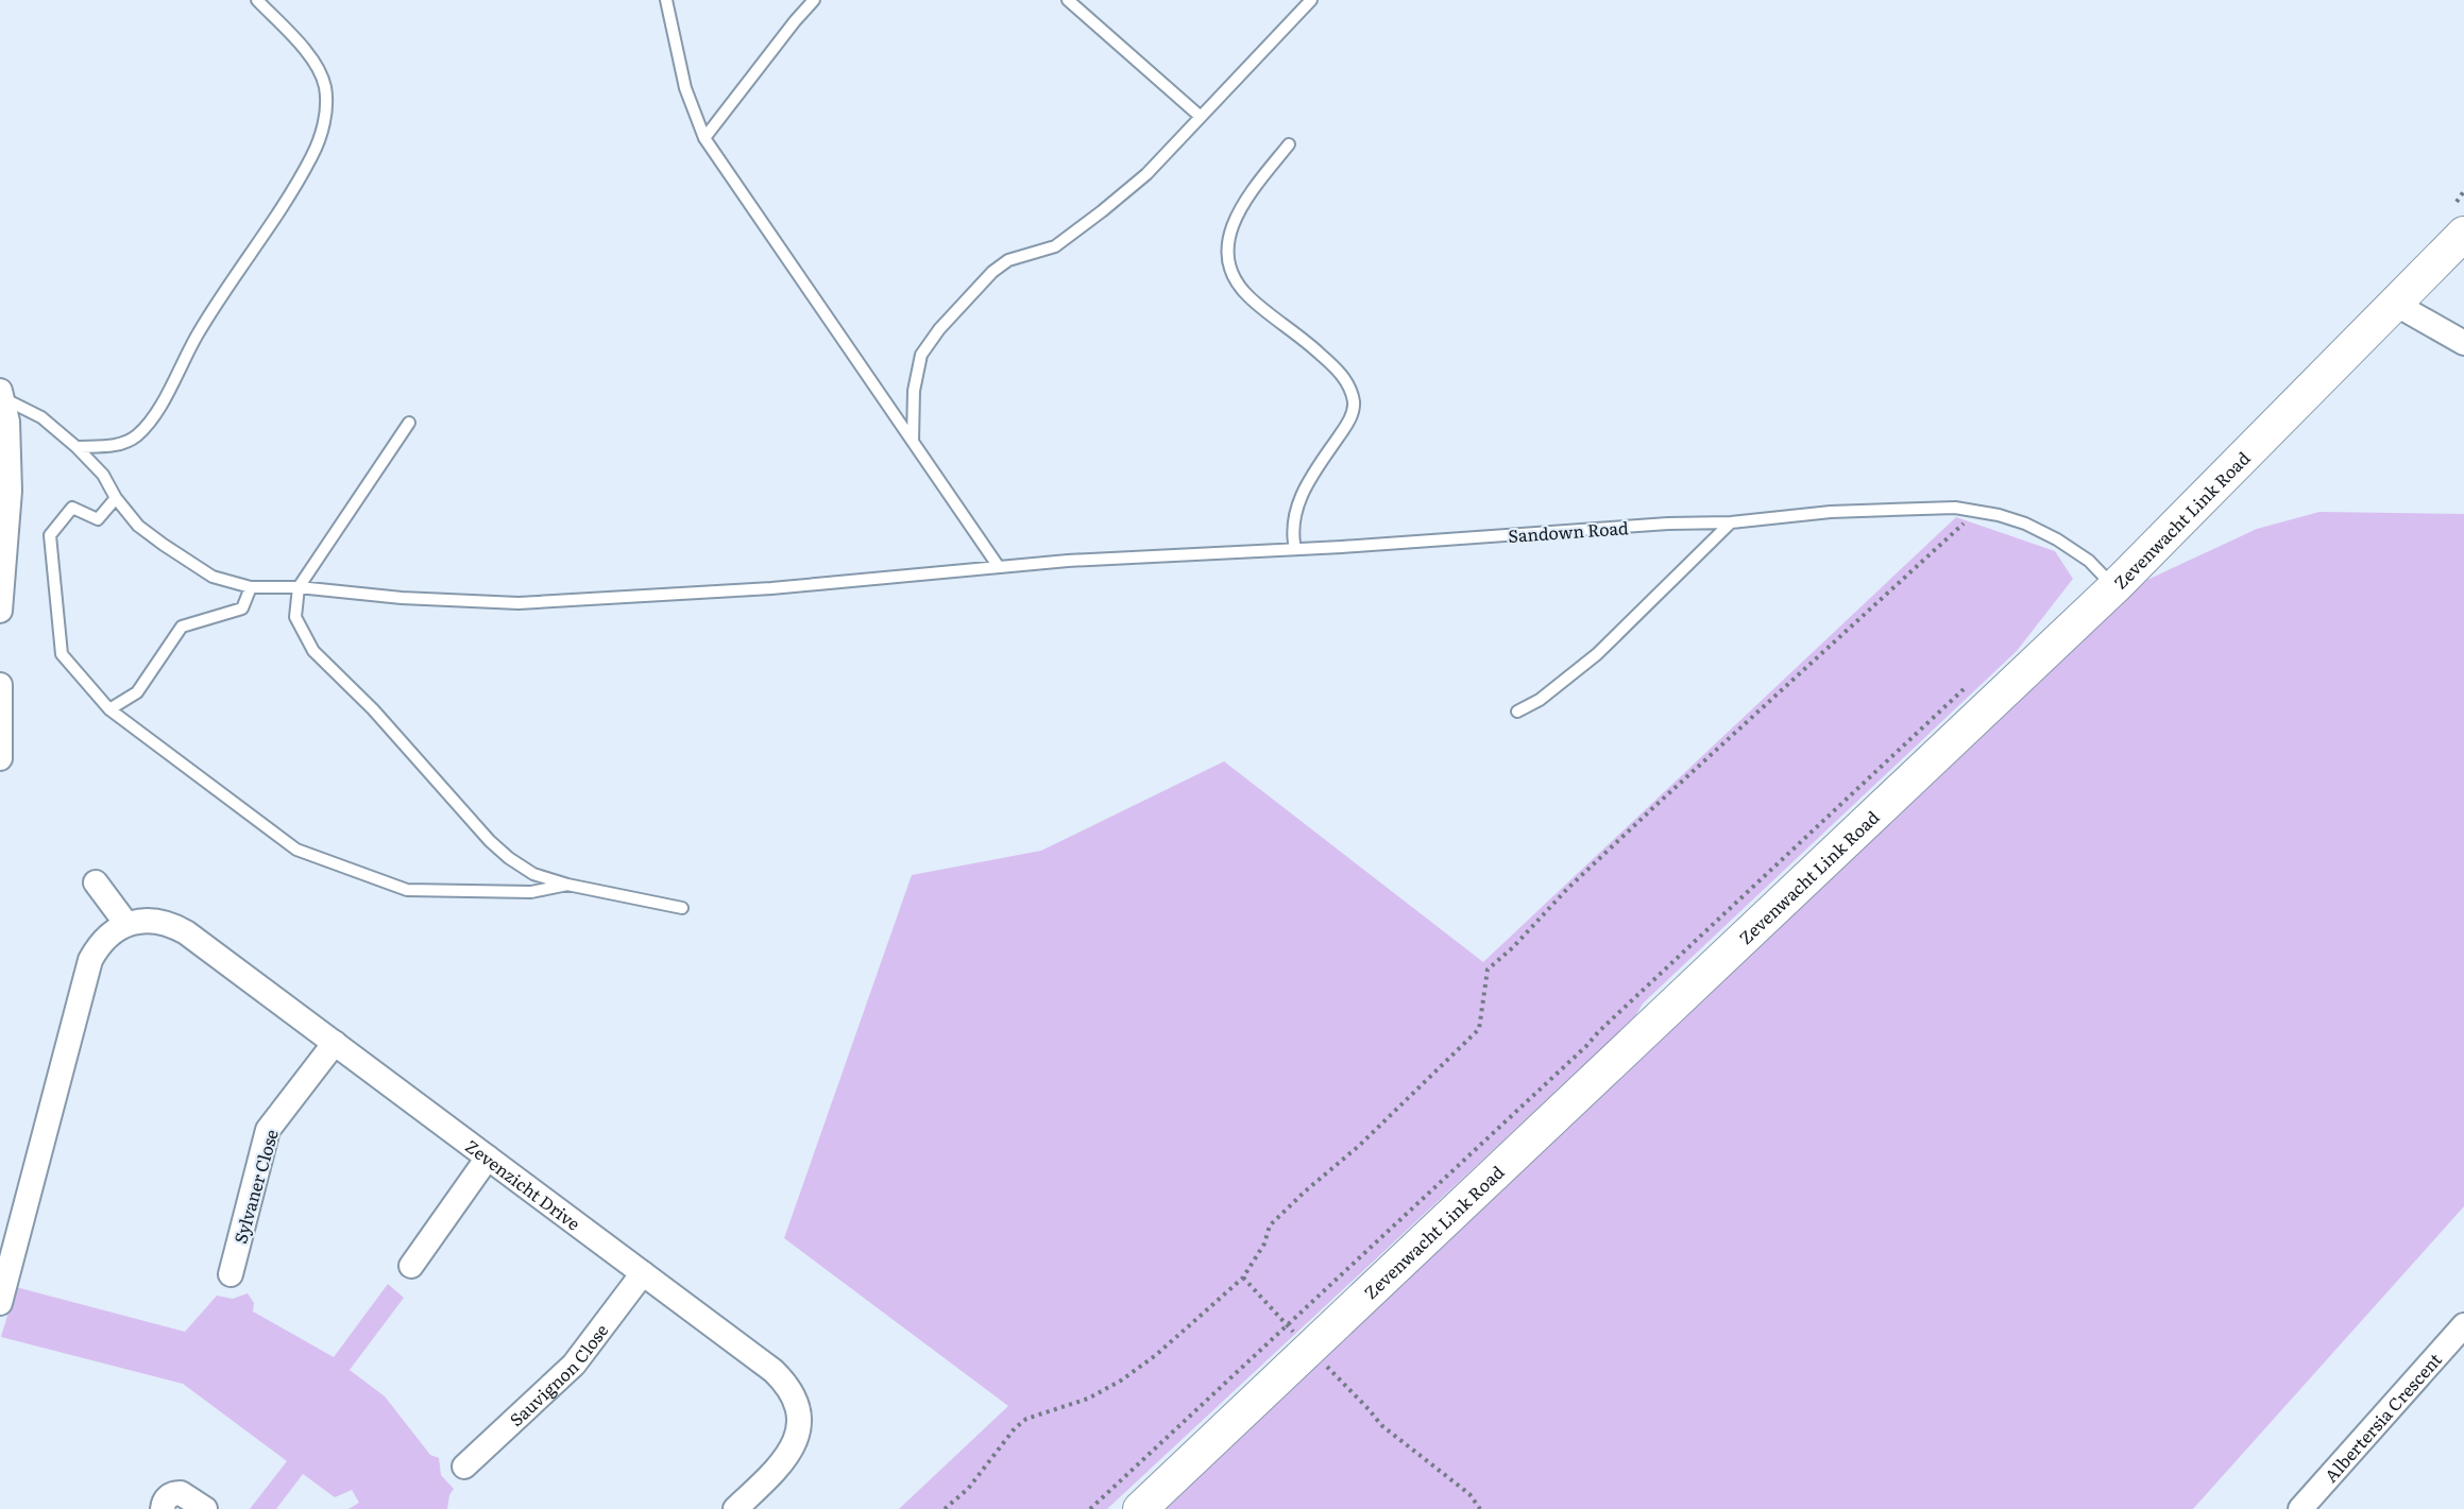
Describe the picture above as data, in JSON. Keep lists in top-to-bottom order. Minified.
{"streets":{"street":["Zevenwacht Link Road","Zevenzicht Drive","Sylvaner Close","Sauvignon Close","Albertersia Crescent"],"lane":["Sandown Road"]},"crossings":[["Zevenwacht Link Road","Sandown Road"],["Zevenzicht Drive","Sylvaner Close"],["Zevenzicht Drive","Sauvignon Close"]]}
